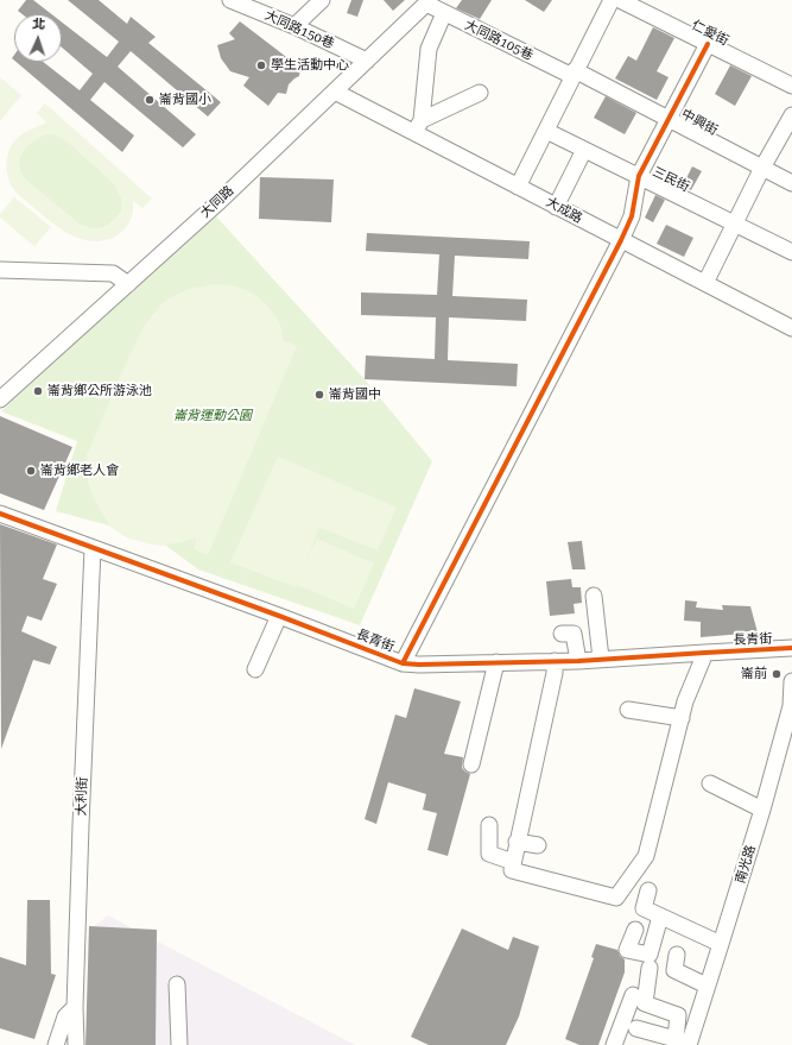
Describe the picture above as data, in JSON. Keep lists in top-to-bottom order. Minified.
{"streets":{"street":["大同路150巷","仁愛街","大同路105巷","中興街","三民街","大同路","大成路","長青街","大利街","南光路"]},"crossings":[["大同路150巷","大同路"],["大同路105巷","中興街"],["大同路105巷","大同路"],["大同路","大成路"],["長青街","大利街"]],"parks":["崙背運動公園"],"places":["學生活動中心","崙背國小","崙背鄉公所游泳池","崙背國中","崙背鄉老人會","崙前"],"north":"top"}
